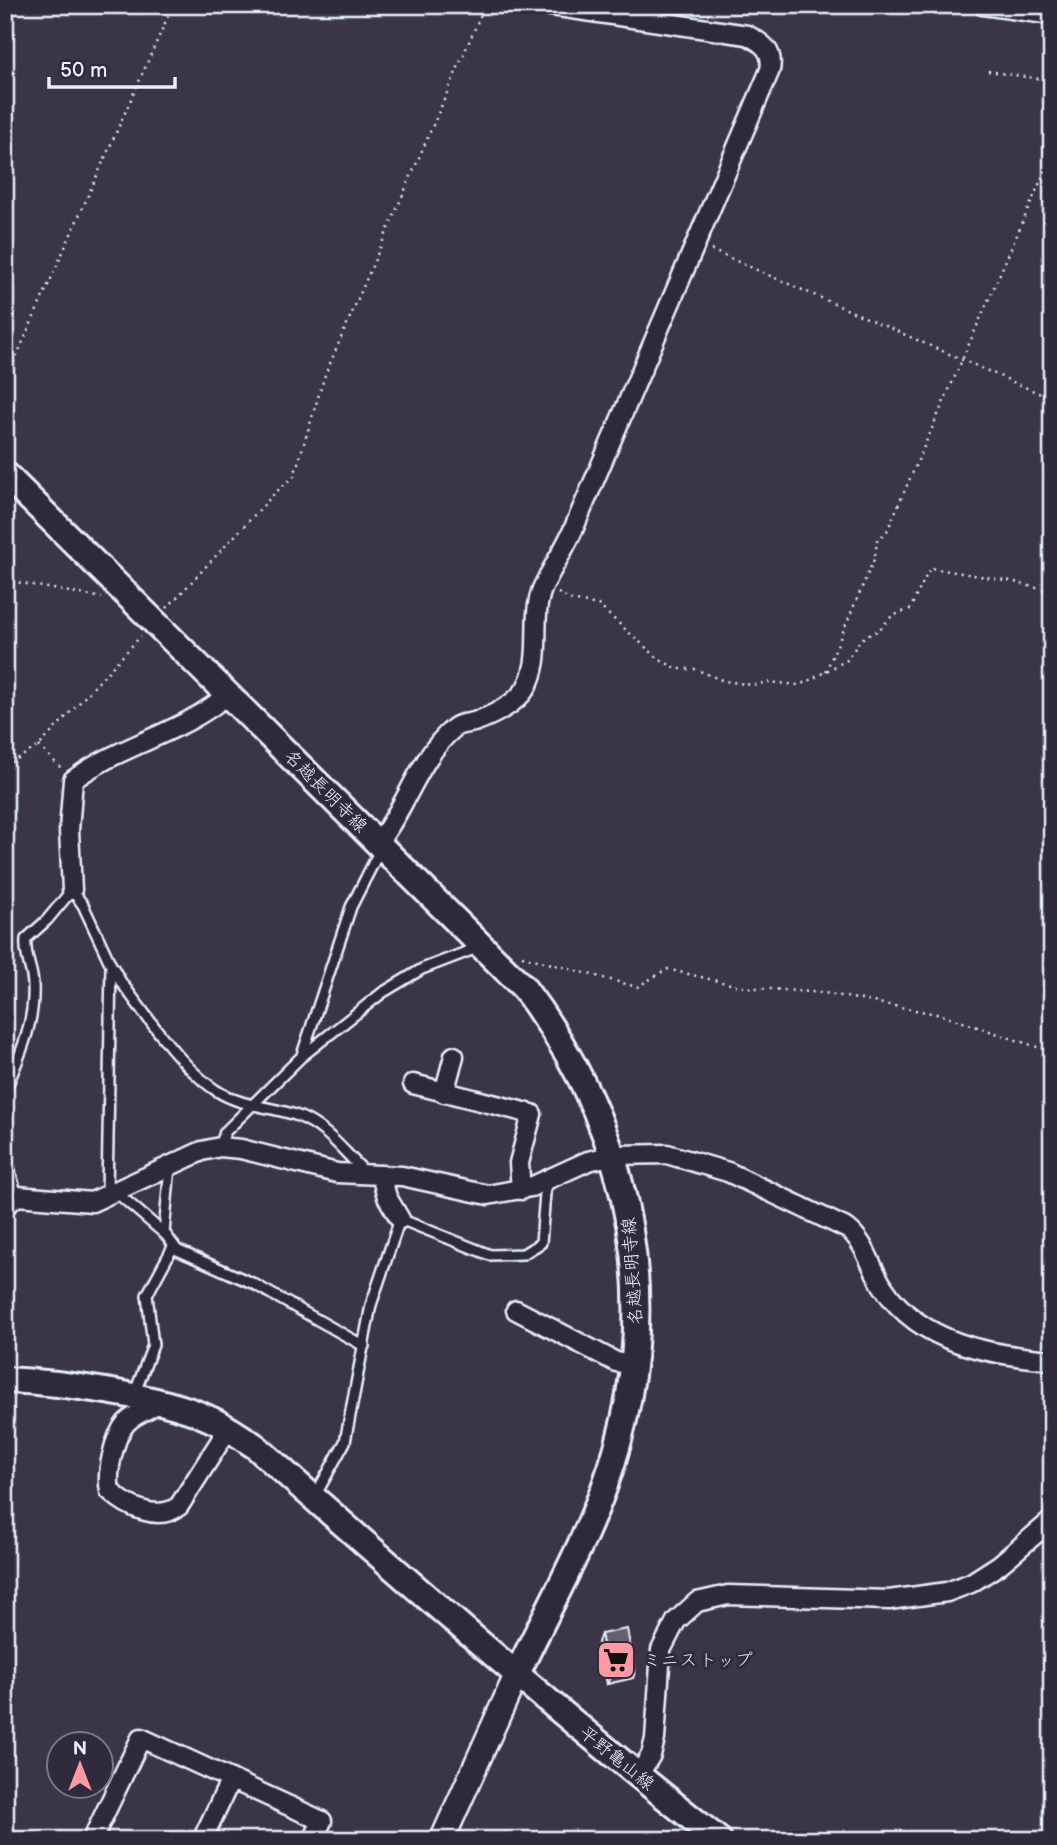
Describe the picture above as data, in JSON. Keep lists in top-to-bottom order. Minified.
{"streets":{"main road":["名越長明寺線","平野亀山線"]},"crossings":[["名越長明寺線","平野亀山線"]],"places":{"supermarket":["ミニストップ"]},"scale_bar":"50 m","north":"top"}
